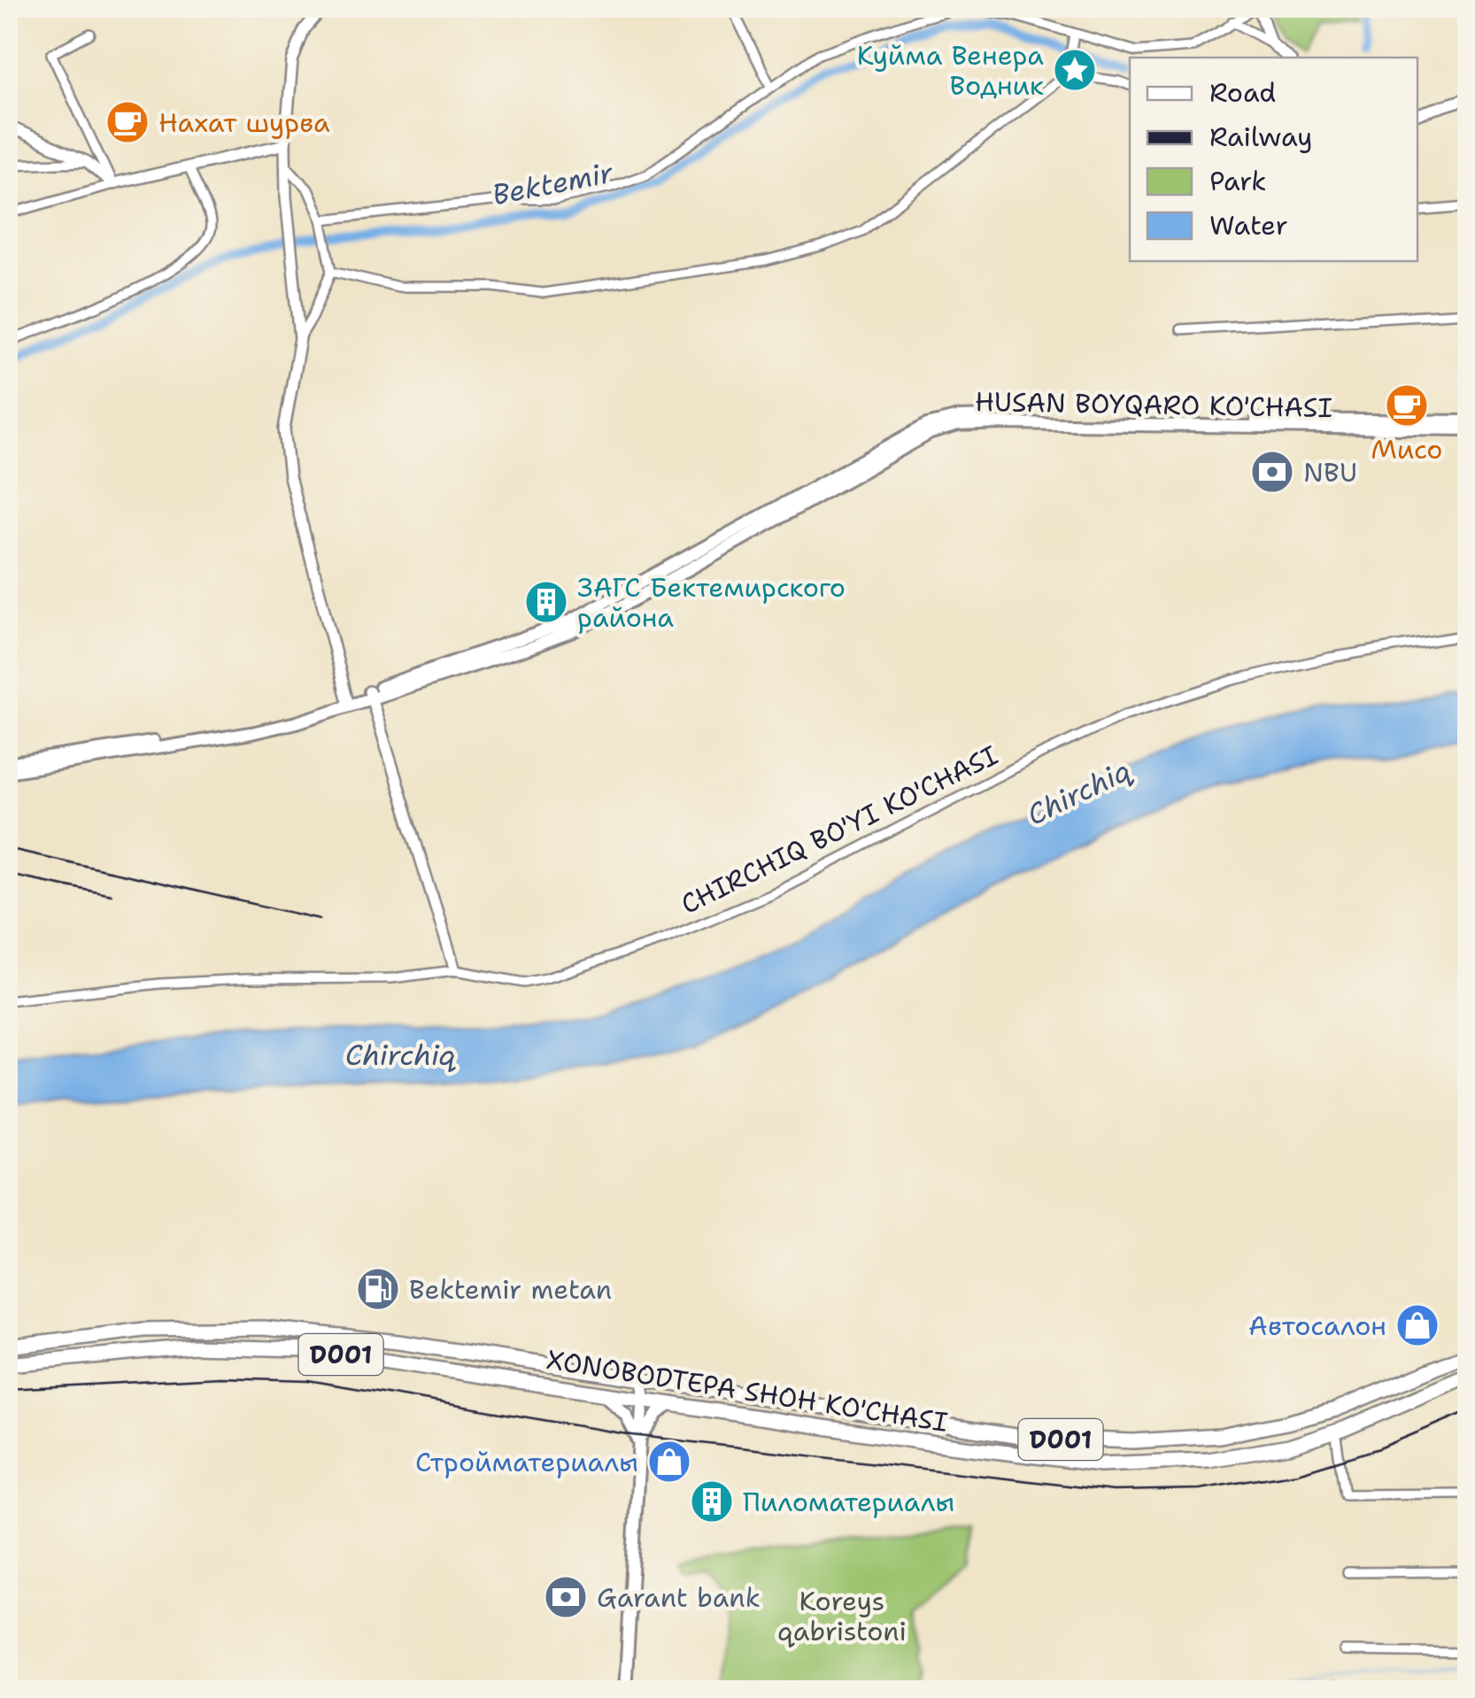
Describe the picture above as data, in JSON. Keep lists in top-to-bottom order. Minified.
{"streets":{"highway":["D001","XONOBODTEPA SHOH KO'CHASI"],"main road":["HUSAN BOYQARO KO'CHASI"],"street":["CHIRCHIQ BO'YI KO'CHASI"]},"water":["Bektemir","Chirchiq"],"parks":["Koreys qabristoni"],"places":{"place":["Куйма Венера Водник"],"cafe":["Нахат шурва","Мисо"],"bank":["NBU","Garant bank"],"building":["ЗАГС Бектемирского района","Пиломатериалы"],"fuel station":["Bektemir metan"],"shop":["Автосалон","Стройматериалы"]},"legend":["Road","Railway","Park","Water"]}
